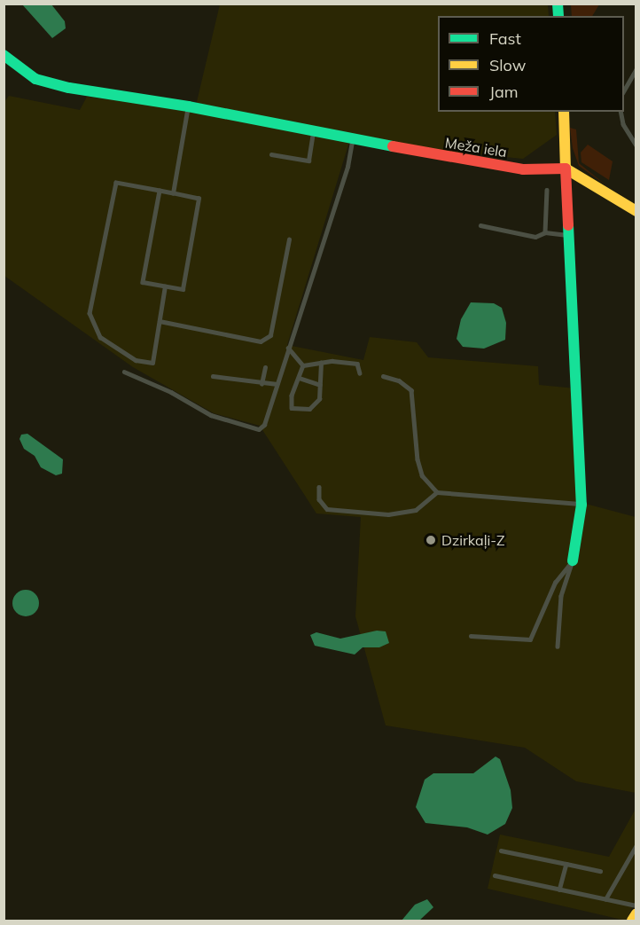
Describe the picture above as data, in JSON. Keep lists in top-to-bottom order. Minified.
{"streets":{"street":["Meža iela"]},"places":["Dzirkaļi-Z"],"legend":["Fast","Slow","Jam"]}
